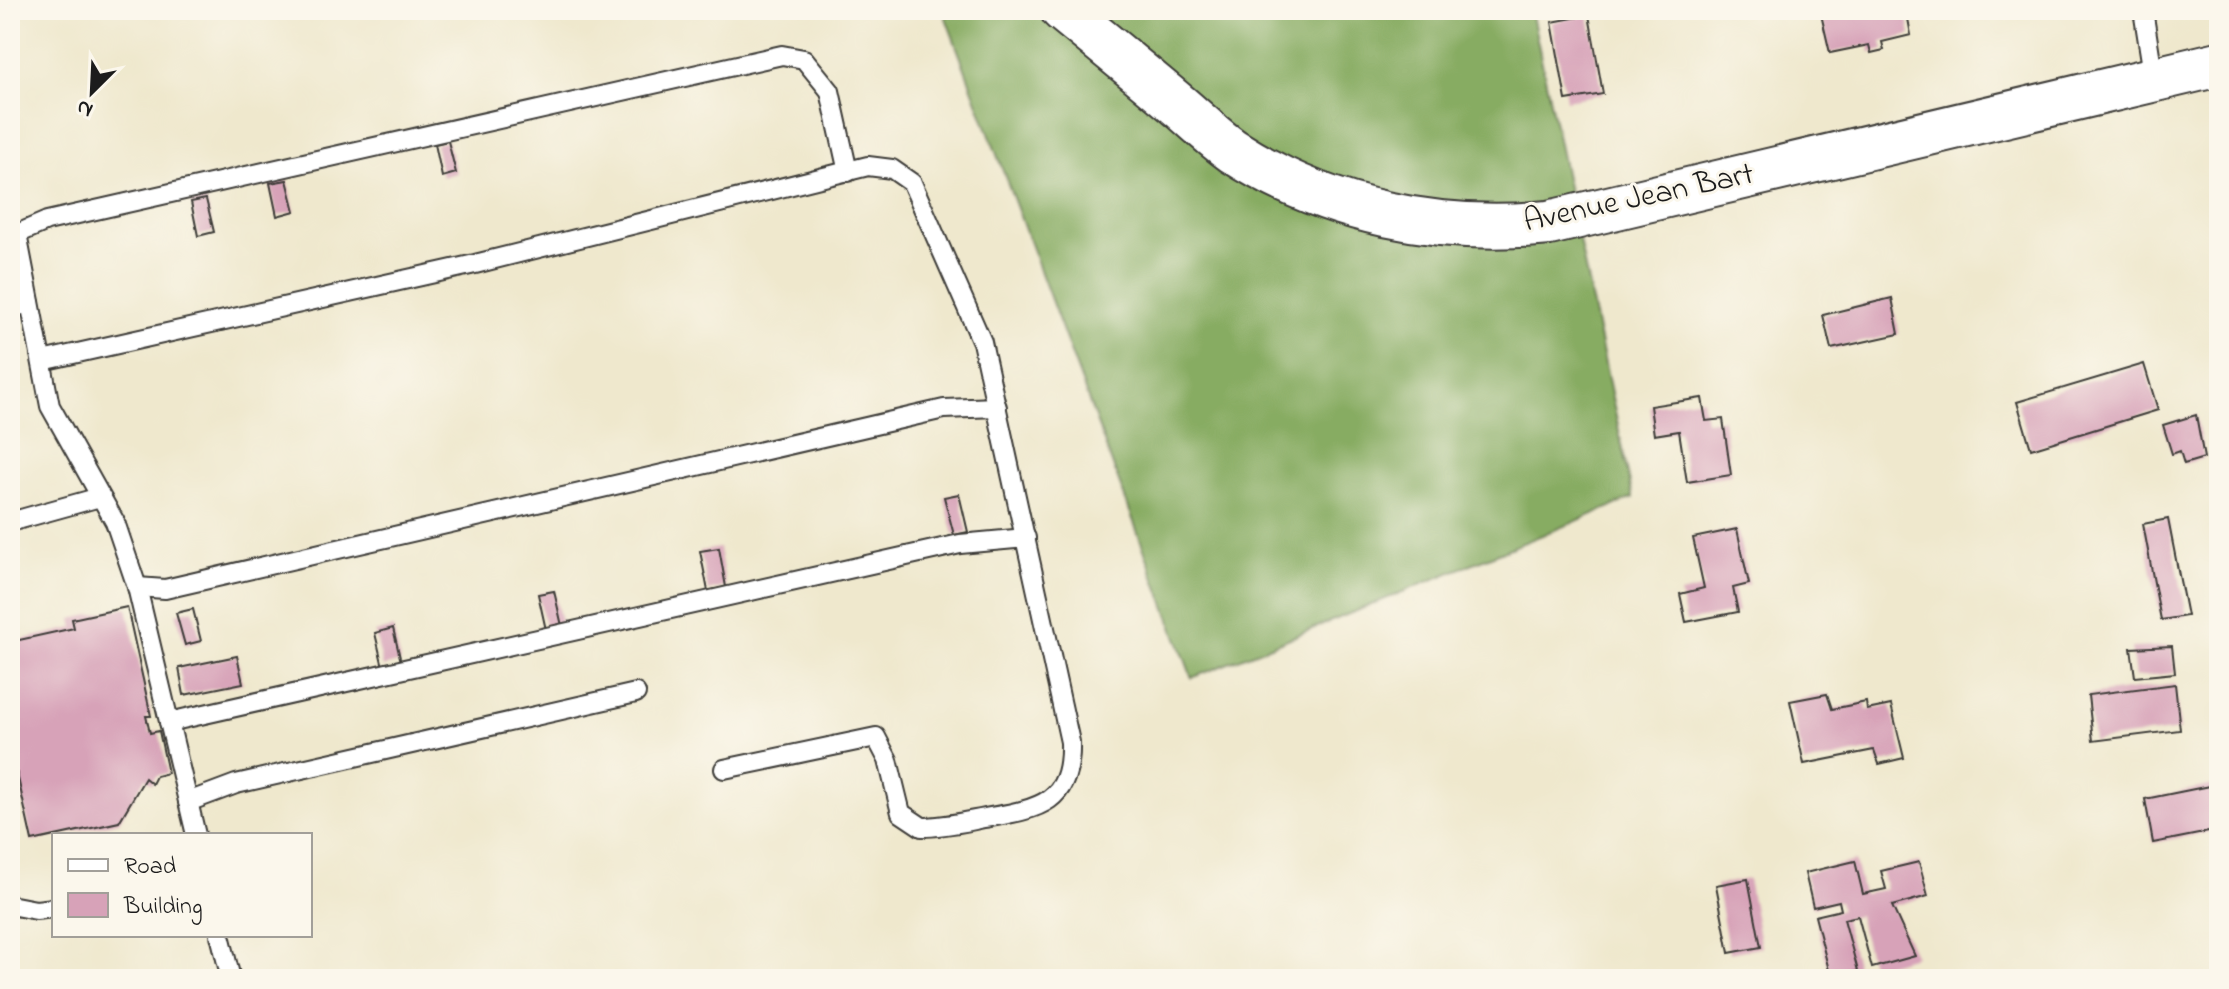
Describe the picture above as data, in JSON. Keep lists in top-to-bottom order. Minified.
{"streets":{"street":["Avenue Jean Bart"]},"legend":["Road","Building"],"north":"bottom left"}
